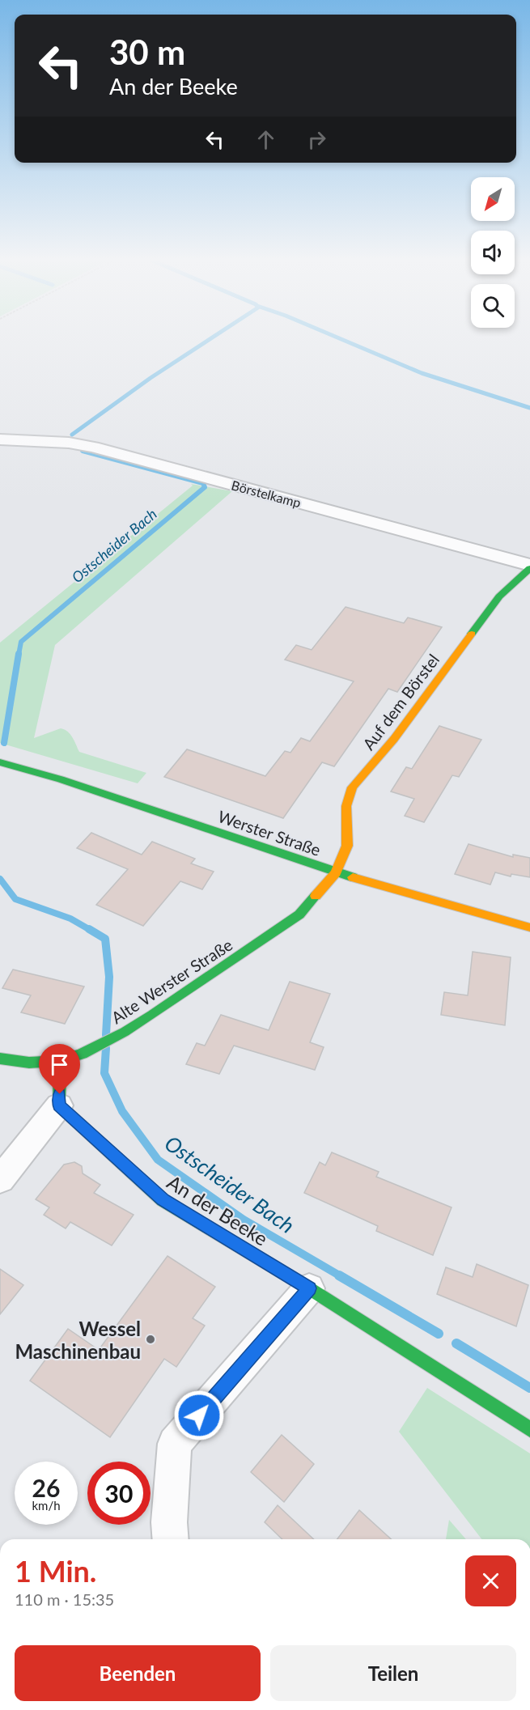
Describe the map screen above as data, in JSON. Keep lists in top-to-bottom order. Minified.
{"streets":{"street":["Börstelkamp","Auf dem Börstel","Werster Straße","Alte Werster Straße","An der Beeke"]},"crossings":[["Börstelkamp","Auf dem Börstel"],["Auf dem Börstel","Werster Straße"],["Auf dem Börstel","Alte Werster Straße"],["Werster Straße","Alte Werster Straße"]],"water":["Ostscheider Bach"],"places":["Wessel Maschinenbau"],"north":"bottom left","page":{"turn":["30 m","An der Beeke"],"speed":"26 km/h","limit":"30","heading":["1 Min.","110 m · 15:35"],"buttons":["Beenden","Teilen"]}}
